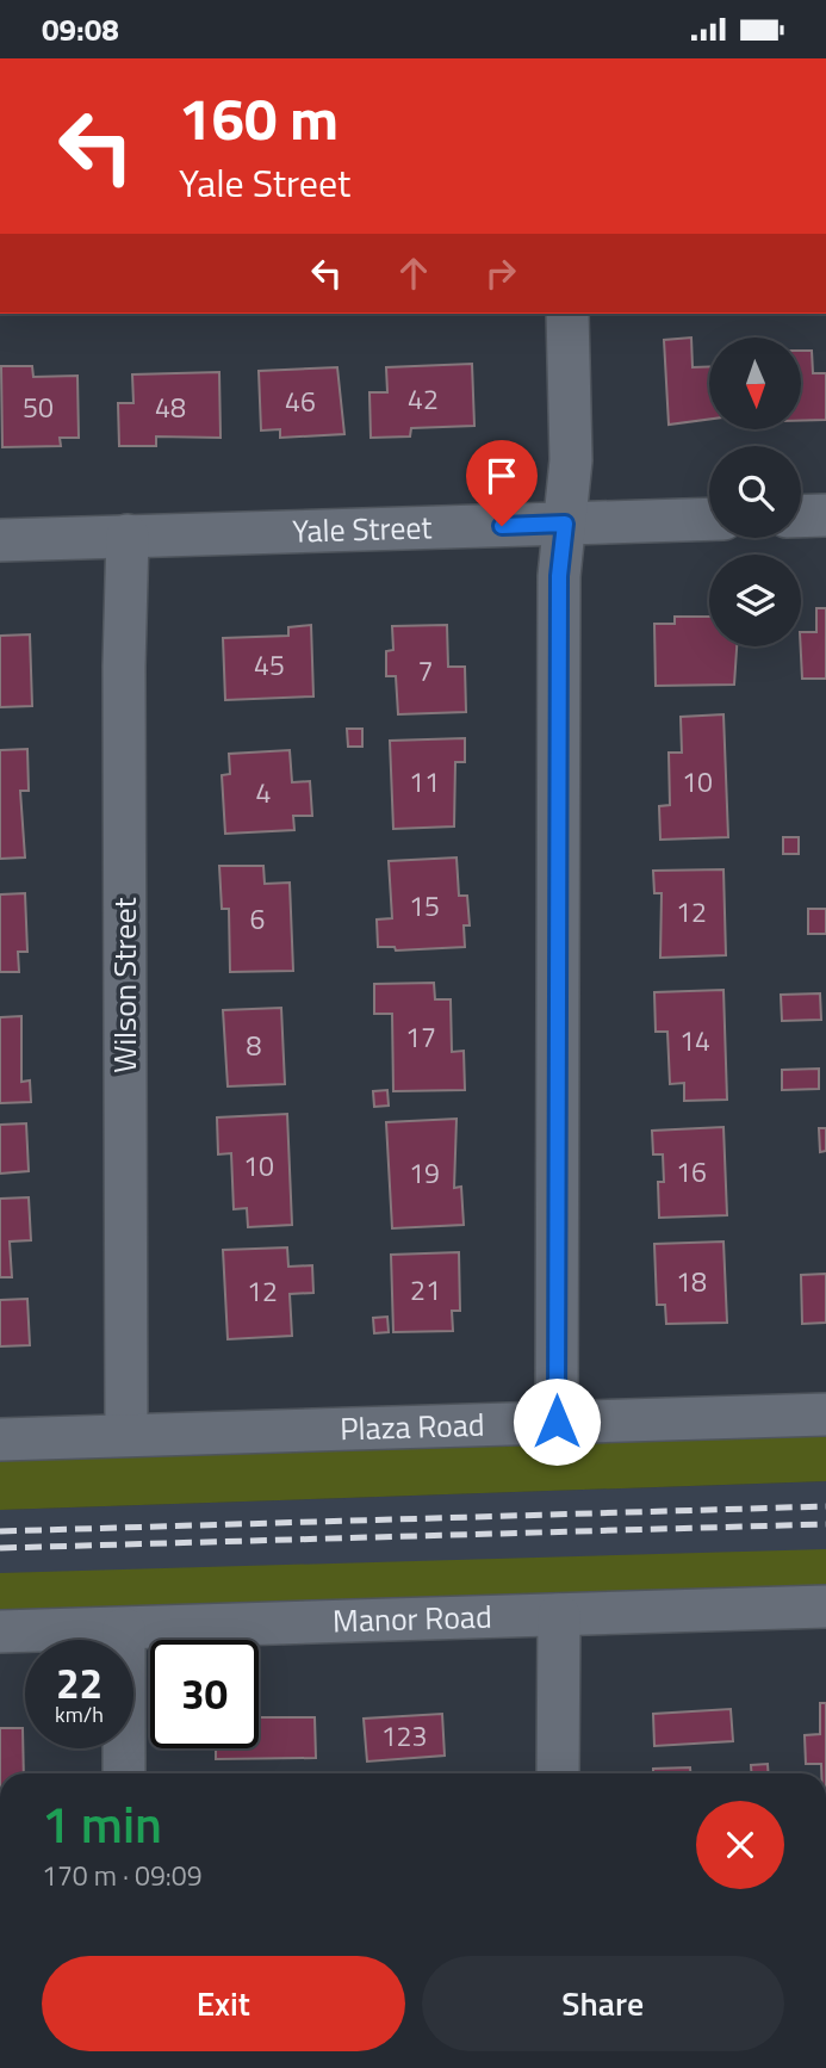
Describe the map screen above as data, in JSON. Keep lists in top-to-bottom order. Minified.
{"streets":{"street":["Yale Street","Wilson Street","Plaza Road","Manor Road"]},"crossings":[["Yale Street","Wilson Street"],["Wilson Street","Plaza Road"]],"house_numbers":["42","46","50","48","45","7","11","10","4","15","12","6","17","14","8","10","16","19","18","21","12","123"],"north":"bottom","page":{"status":"09:08","turn":["160 m","Yale Street"],"speed":"22 km/h","limit":"30","heading":["1 min","170 m · 09:09"],"buttons":["Exit","Share"]}}
